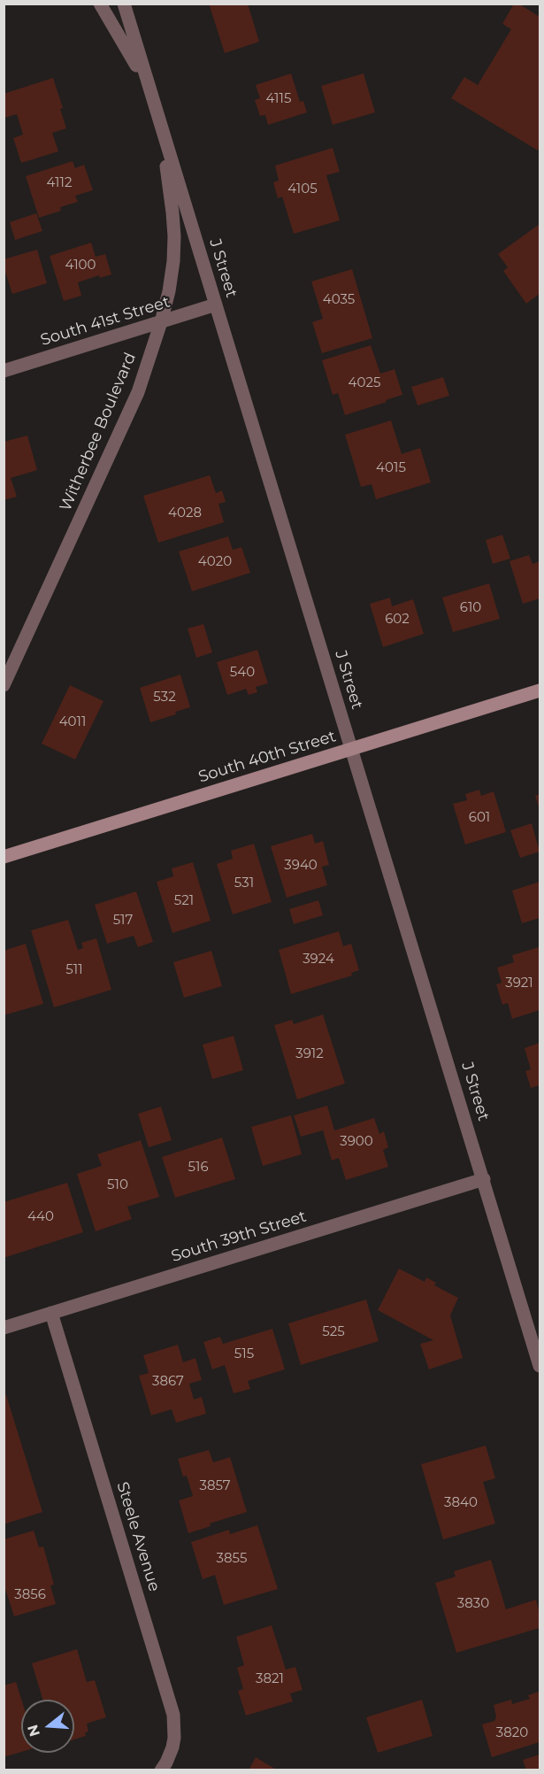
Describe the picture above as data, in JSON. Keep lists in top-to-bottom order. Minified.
{"streets":{"main road":["South 40th Street"],"street":["J Street","South 41st Street","Witherbee Boulevard","South 39th Street","Steele Avenue"]},"crossings":[["J Street","South 41st Street"],["J Street","Witherbee Boulevard"],["J Street","South 40th Street"],["J Street","South 39th Street"],["South 41st Street","Witherbee Boulevard"],["South 39th Street","Steele Avenue"]],"house_numbers":["4115","4112","4105","4100","4035","4025","4015","4028","4020","610","602","540","532","4011","601","3940","531","521","517","3924","511","3921","3912","3900","516","510","440","525","515","3867","3857","3840","3855","3856","3830","3821","3820"],"north":"left"}
